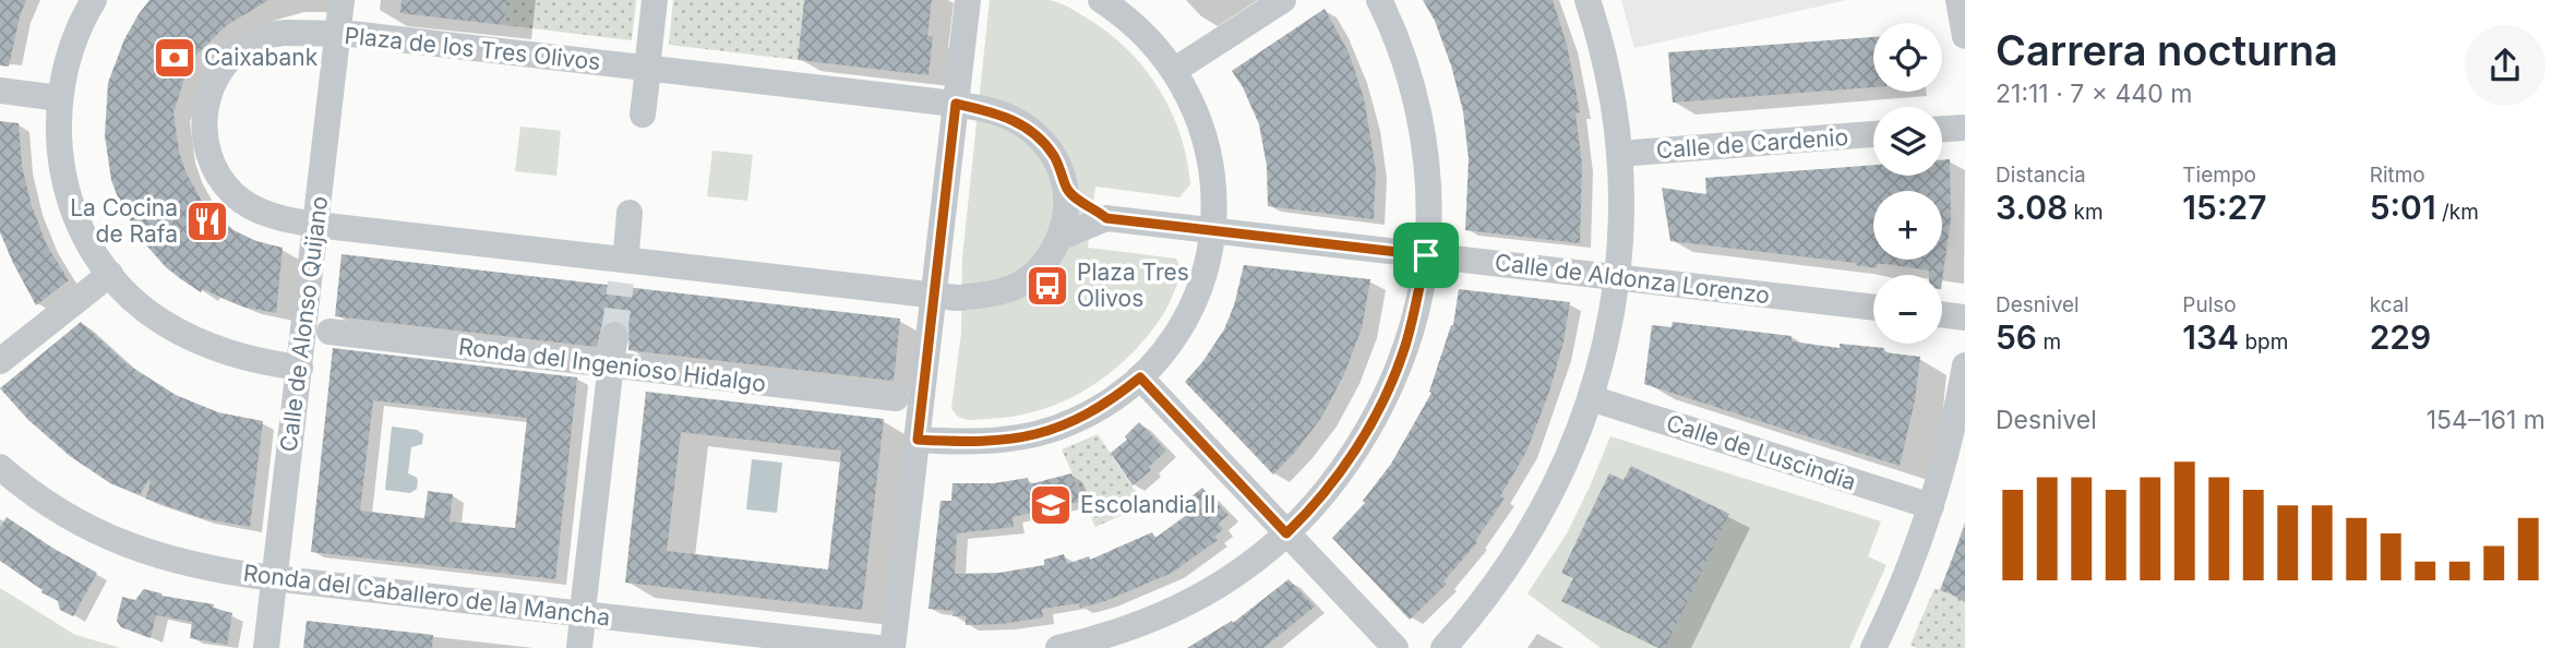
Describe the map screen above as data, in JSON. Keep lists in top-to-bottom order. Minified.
{"streets":{"street":["Plaza de los Tres Olivos","Calle de Cardenio","Calle de Aldonza Lorenzo","Calle de Alonso Quijano","Ronda del Ingenioso Hidalgo","Calle de Luscindia","Ronda del Caballero de la Mancha"]},"crossings":[["Plaza de los Tres Olivos","Calle de Aldonza Lorenzo"],["Plaza de los Tres Olivos","Calle de Alonso Quijano"],["Calle de Alonso Quijano","Ronda del Caballero de la Mancha"]],"places":{"bank":["Caixabank"],"restaurant":["La Cocina de Rafa"],"bus stop":["Plaza Tres Olivos"],"school or university":["Escolandia II"]},"page":{"heading":["Carrera nocturna","21:11 · 7 × 440 m"],"map_buttons":["+","−"],"stats":[["Distancia","3.08 km"],["Tiempo","15:27"],["Ritmo","5:01 /km"],["Desnivel","56 m"],["Pulso","134 bpm"],["kcal","229"]],"chart":["Desnivel","154–161 m"]}}
